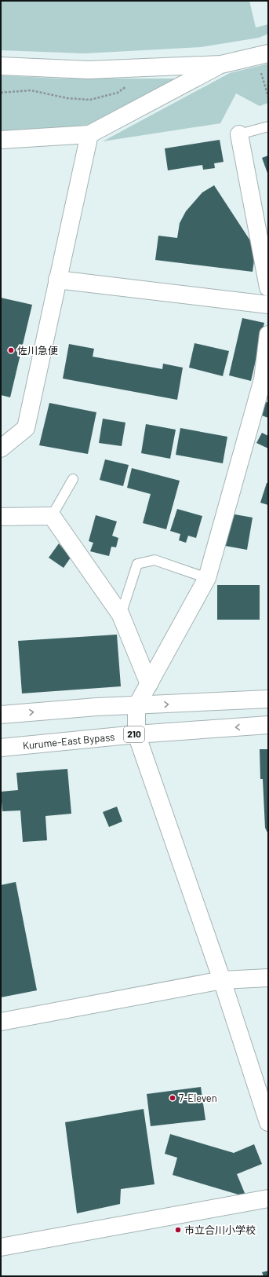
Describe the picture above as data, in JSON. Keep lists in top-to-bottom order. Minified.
{"streets":{"main road":["210","Kurume-East Bypass"]},"places":["佐川急便","7-Eleven","市立合川小学校"]}
